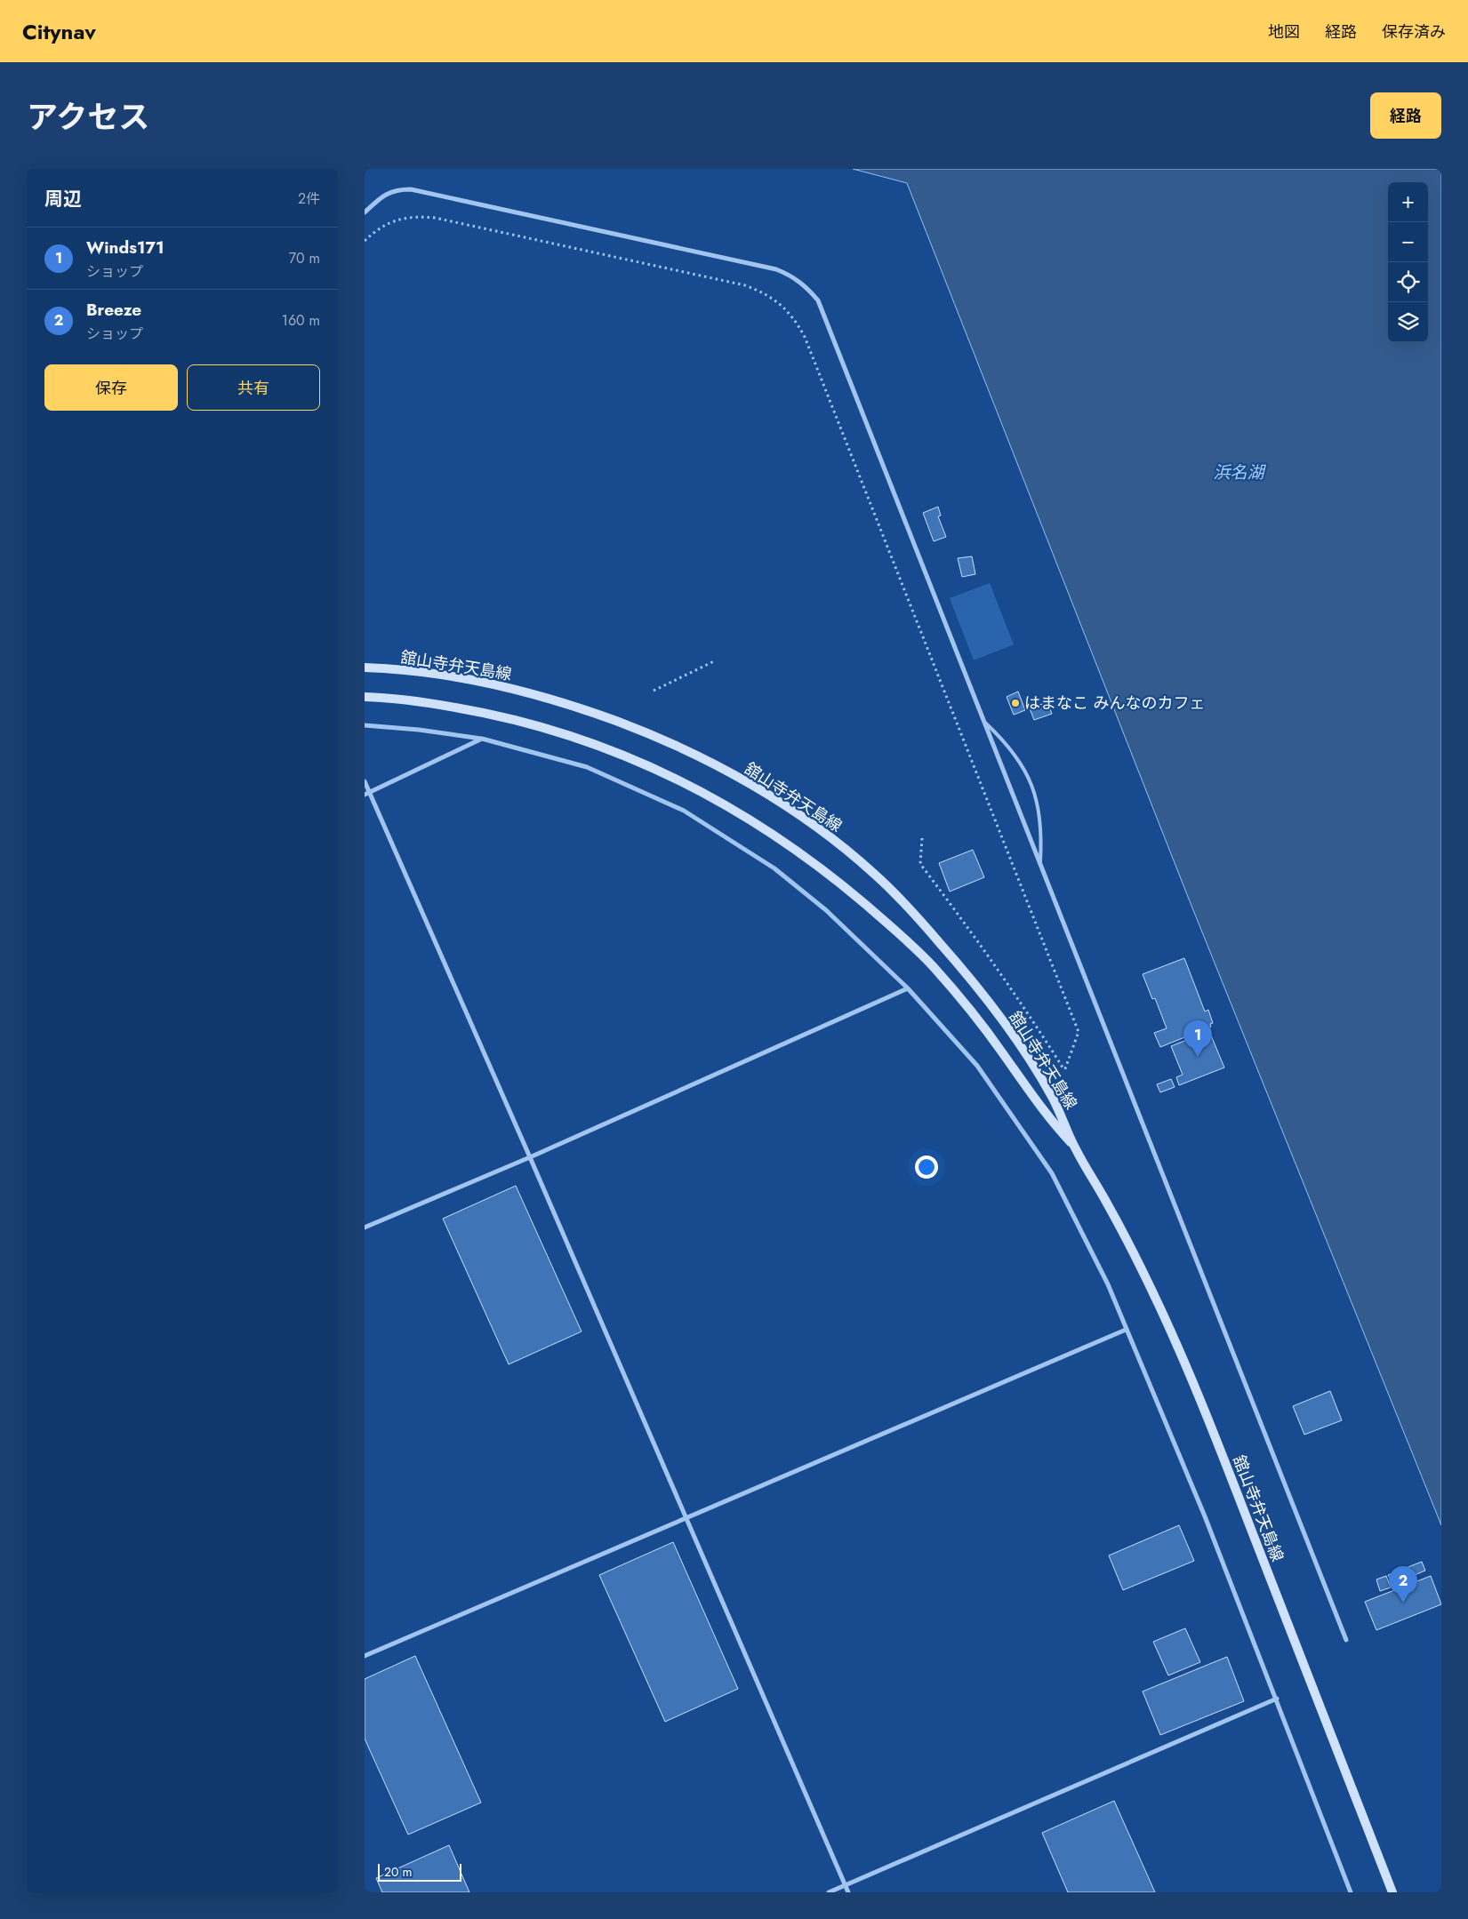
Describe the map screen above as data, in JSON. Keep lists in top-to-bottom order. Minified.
{"streets":{"main road":["舘山寺弁天島線"]},"water":["浜名湖"],"places":["はまなこ みんなのカフェ"],"scale_bar":"20 m","page":{"header":"Citynav","nav":["地図","経路","保存済み"],"title":"アクセス","buttons":["経路",["保存","共有"]],"heading":["周辺","2件"],"map_buttons":["+","−"],"list":[{"mark":"1","name":"Winds171","note":"ショップ","value":"70 m"},{"mark":"2","name":"Breeze","note":"ショップ","value":"160 m"}],"pins":["1","2"],"scale":"20 m"}}
